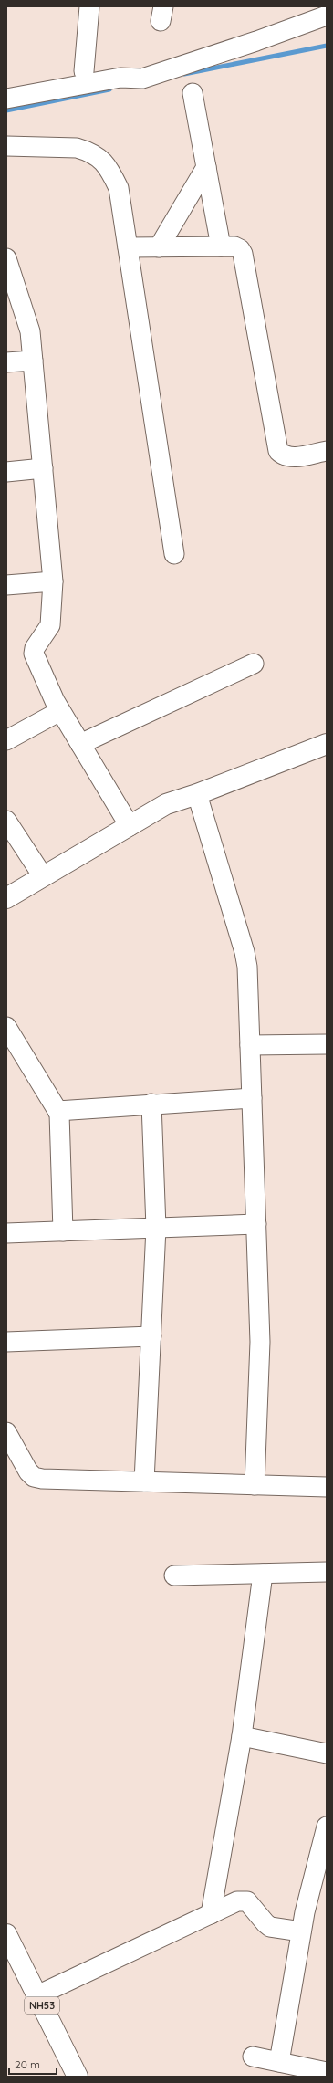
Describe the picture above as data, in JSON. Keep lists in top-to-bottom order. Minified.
{"streets":{"main road":["NH53"]},"scale_bar":"20 m"}
